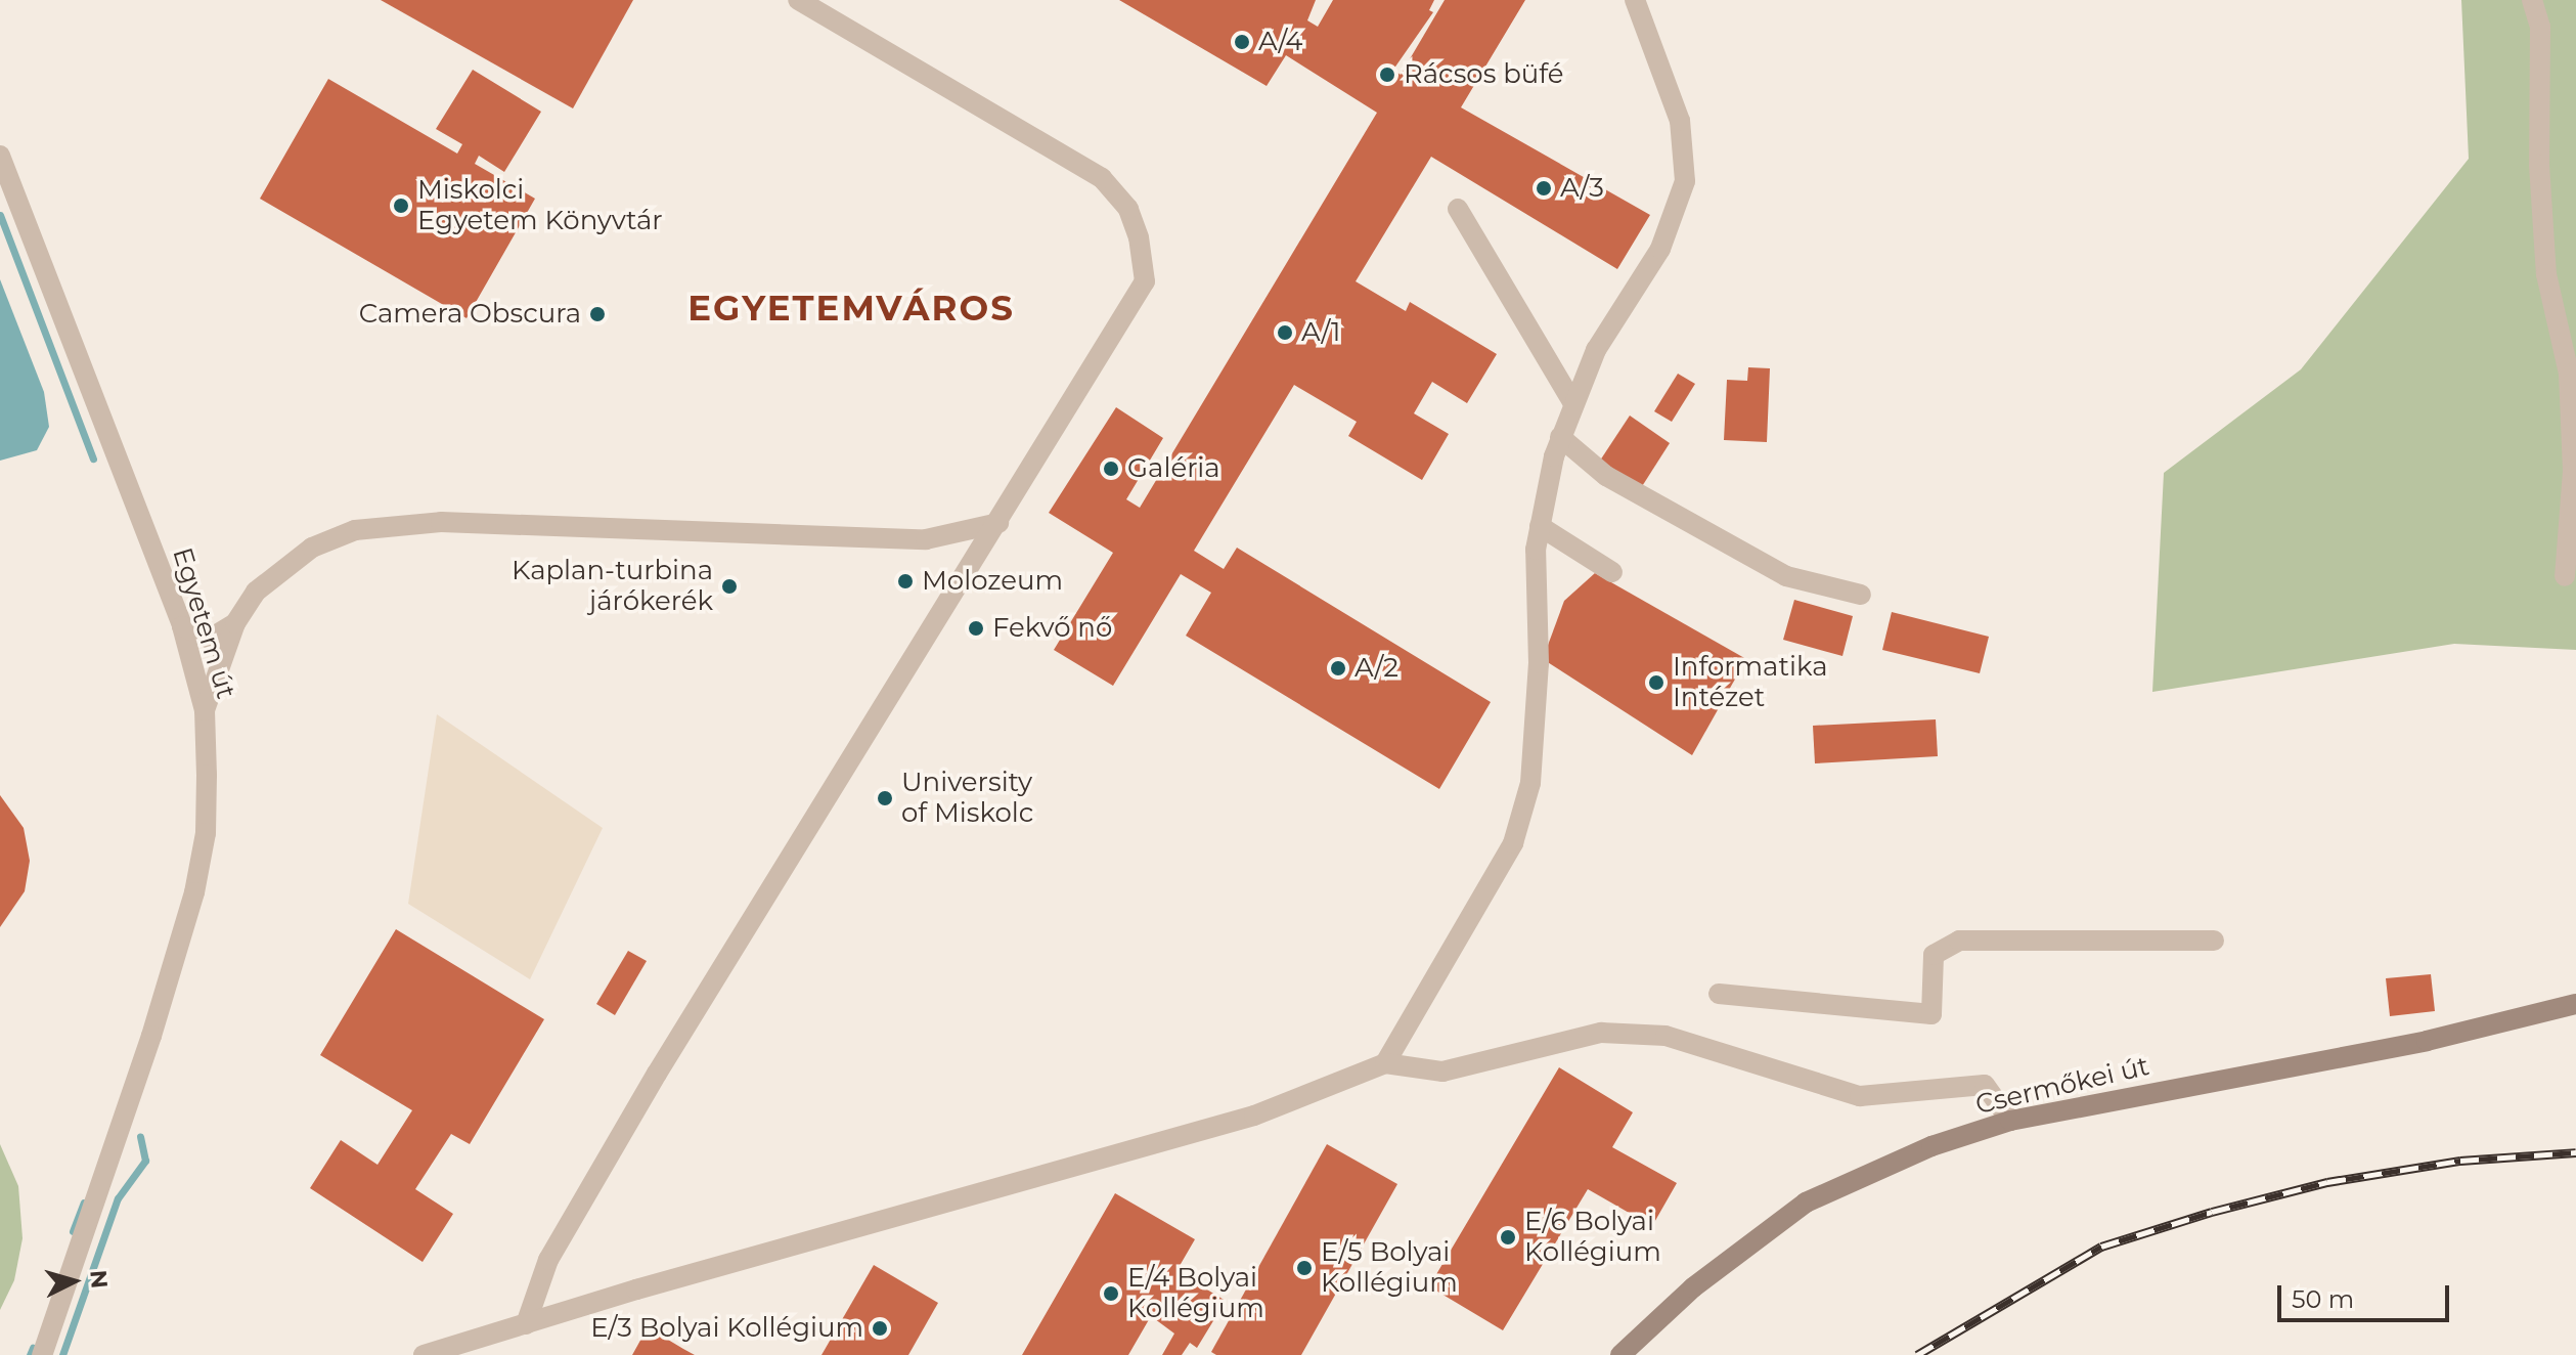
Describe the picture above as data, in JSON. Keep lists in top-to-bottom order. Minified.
{"streets":{"main road":["Csermőkei út"],"street":["Egyetem út"]},"districts":["EGYETEMVÁROS"],"places":["A/4","Rácsos büfé","A/3","Miskolci Egyetem Könyvtár","Camera Obscura","A/1","Galéria","Molozeum","Kaplan-turbina járókerék","Fekvő nő","A/2","Informatika Intézet","University of Miskolc","E/6 Bolyai Kollégium","E/5 Bolyai Kollégium","E/4 Bolyai Kollégium","E/3 Bolyai Kollégium"],"scale_bar":"50 m","north":"right"}
